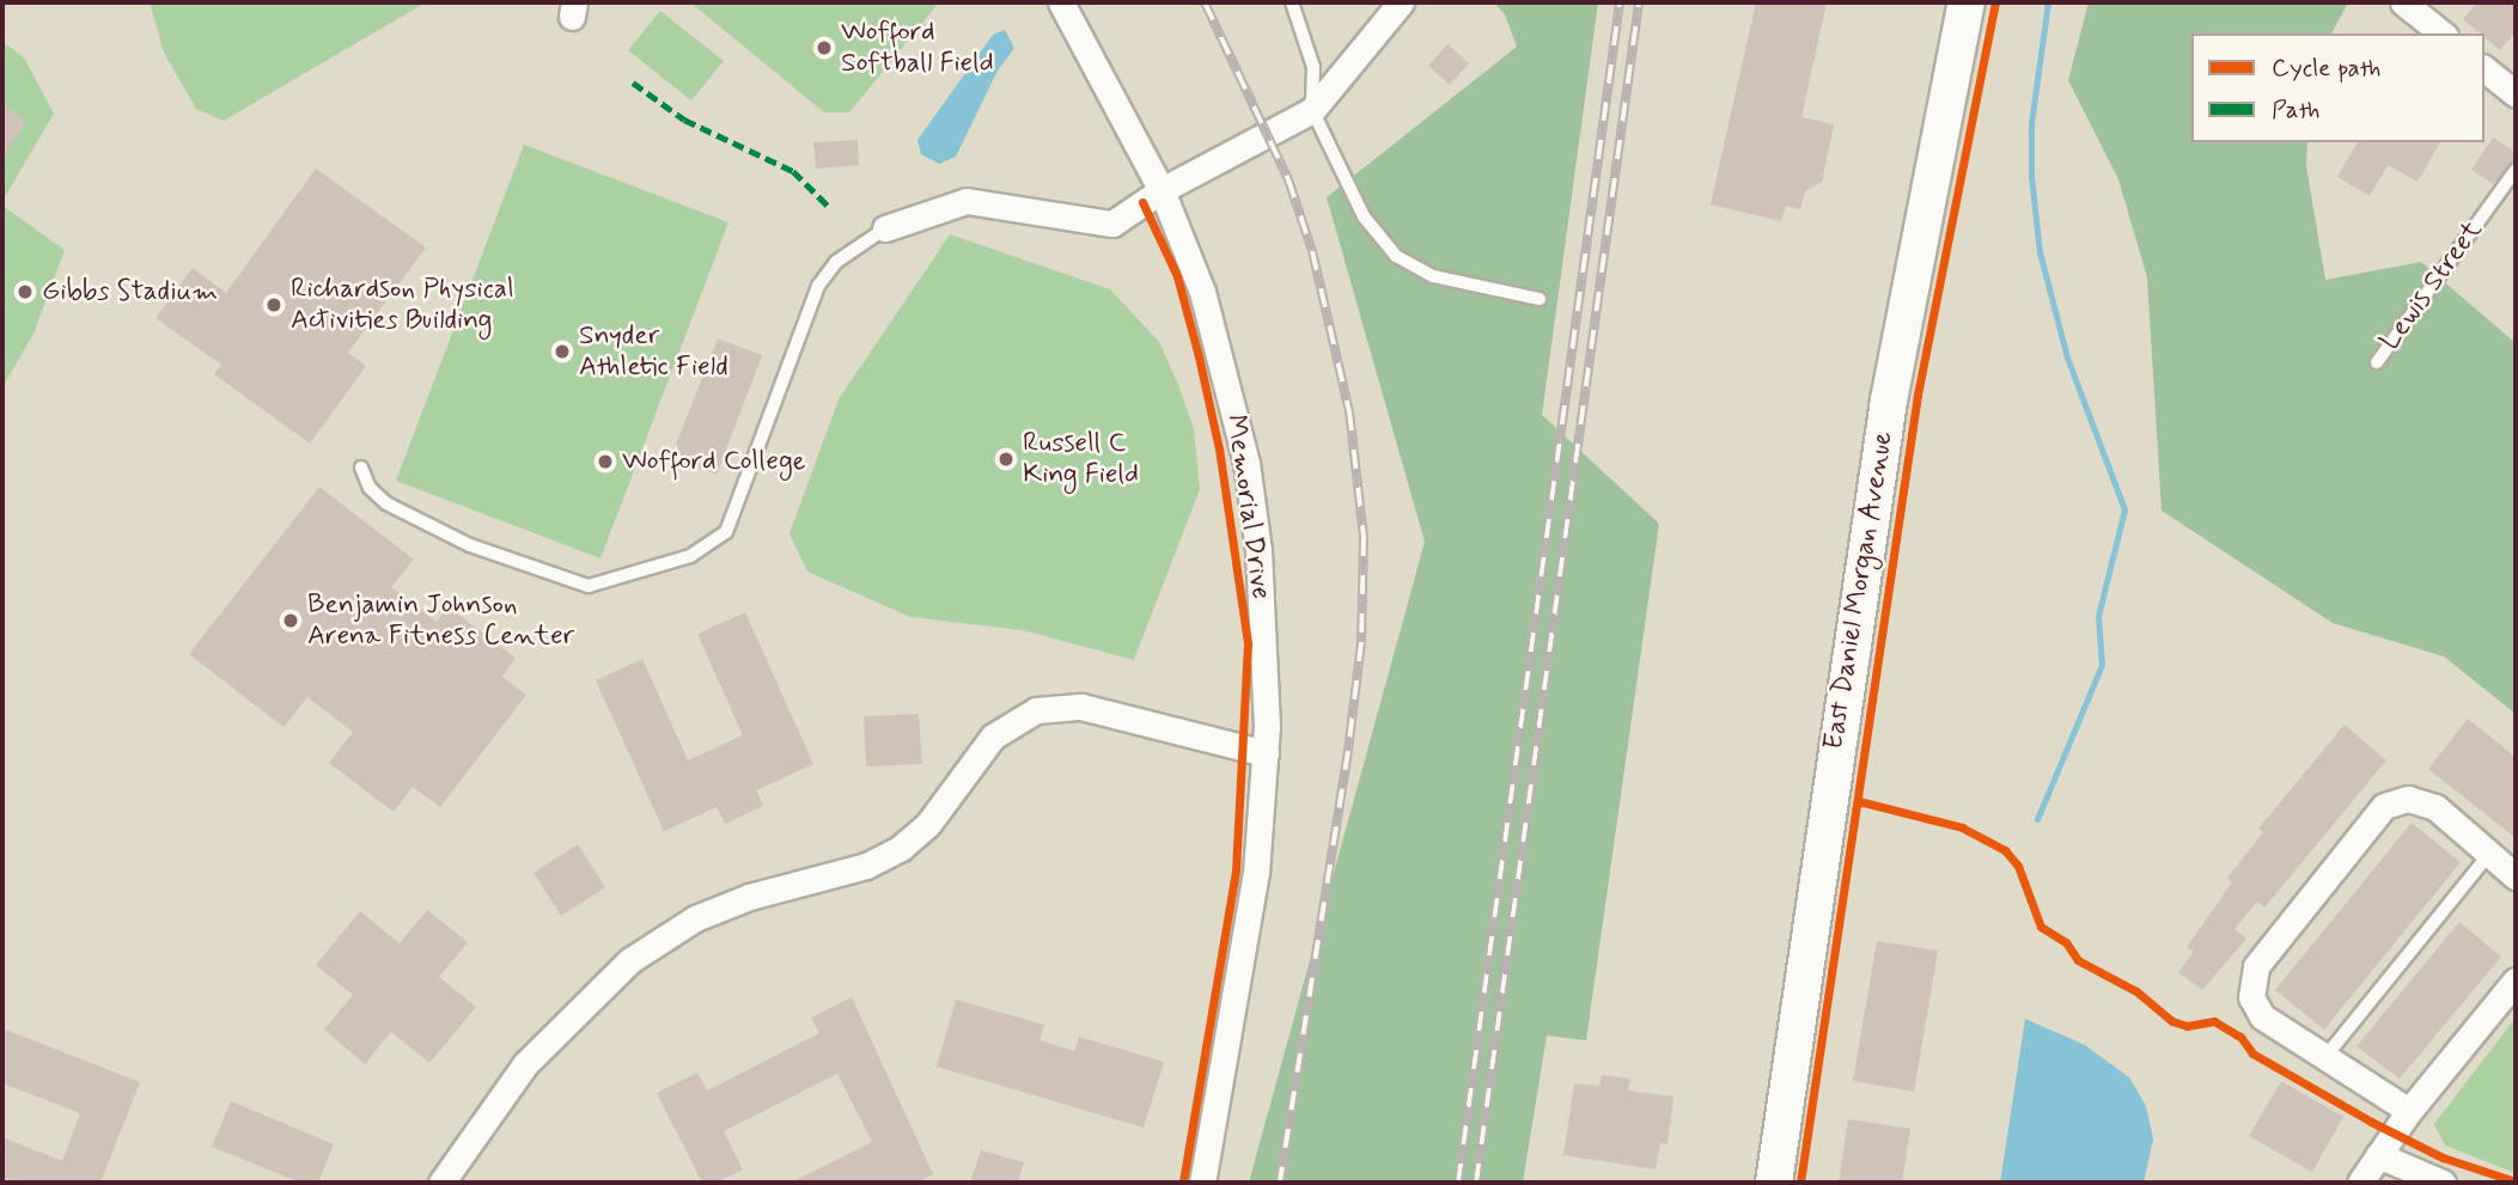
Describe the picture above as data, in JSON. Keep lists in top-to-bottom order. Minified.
{"streets":{"main road":["East Daniel Morgan Avenue"],"street":["Memorial Drive"],"lane":["Lewis Street"]},"places":["Wofford Softball Field","Gibbs Stadium","Richardson Physical Activities Building","Snyder Athletic Field","Russell C King Field","Wofford College","Benjamin Johnson Arena Fitness Center"],"legend":["Cycle path","Path"]}
